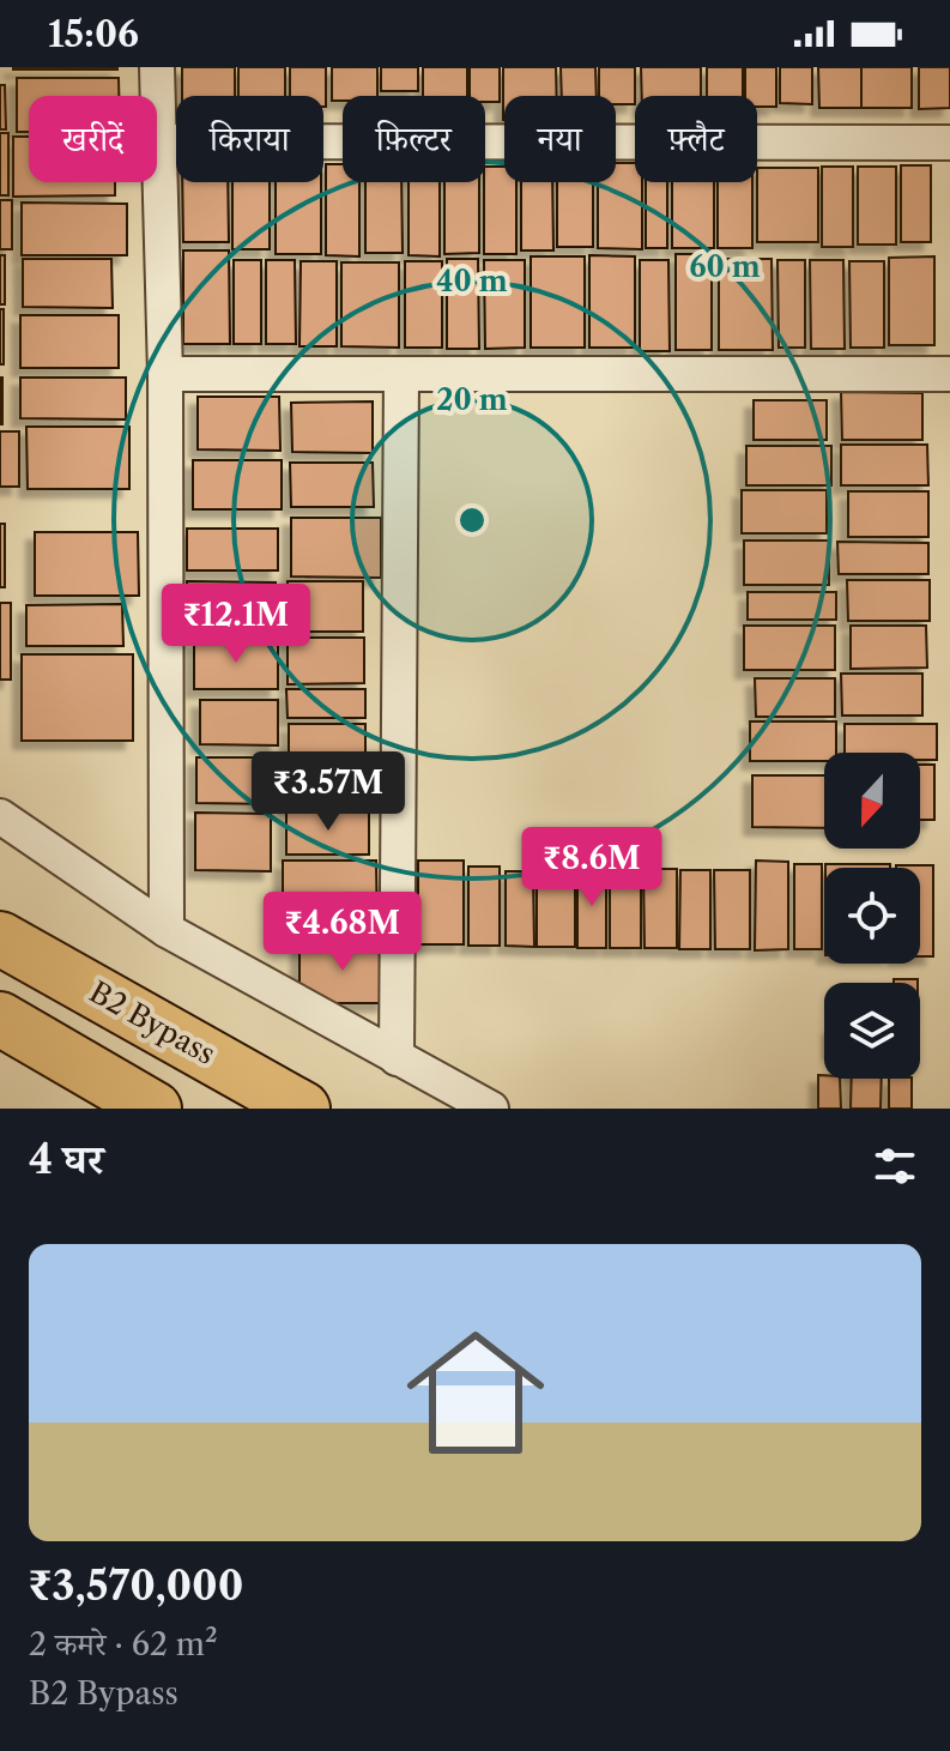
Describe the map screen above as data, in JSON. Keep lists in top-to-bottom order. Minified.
{"streets":{"main road":["B2 Bypass"]},"north":"bottom","page":{"status":"15:06","chip":["खरीदें","किराया","फ़िल्टर","नया","फ़्लैट"],"price":["₹12.1M","₹3.57M","₹8.6M","₹4.68M"],"heading":"4 घर","list":[{"name":"₹3,570,000","note":"2 कमरे · 62 m² · B2 Bypass"}]},"rings":["60 m","40 m","20 m"]}
